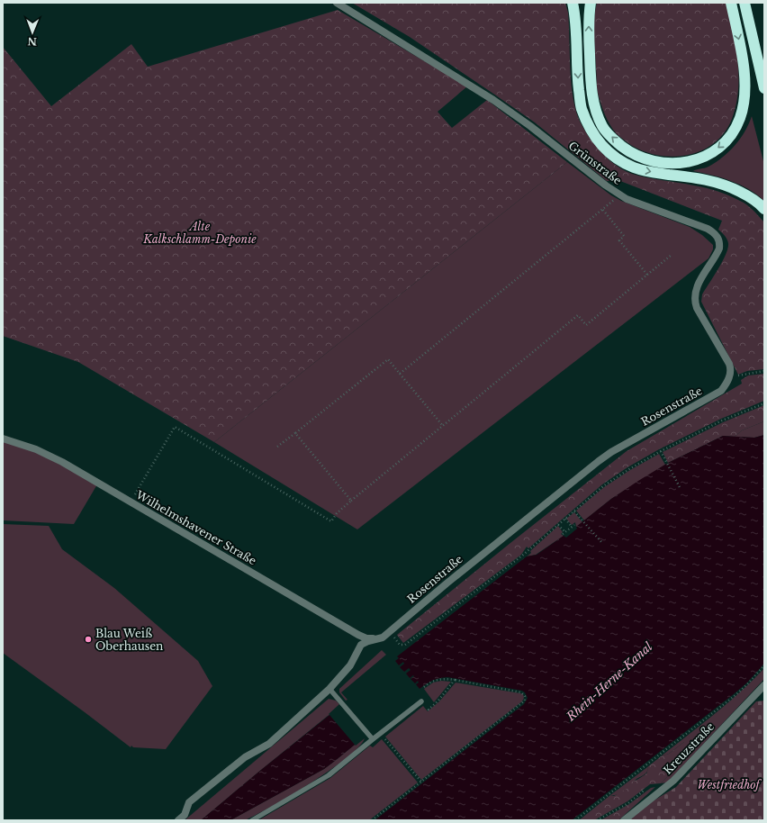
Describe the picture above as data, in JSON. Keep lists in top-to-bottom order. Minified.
{"streets":{"street":["Grünstraße","Rosenstraße","Wilhelmshavener Straße","Kreuzstraße"]},"crossings":[["Grünstraße","Rosenstraße"],["Rosenstraße","Wilhelmshavener Straße"]],"water":["Rhein-Herne-Kanal"],"parks":["Alte Kalkschlamm-Deponie","Westfriedhof"],"places":["Blau Weiß Oberhausen"],"north":"bottom"}
